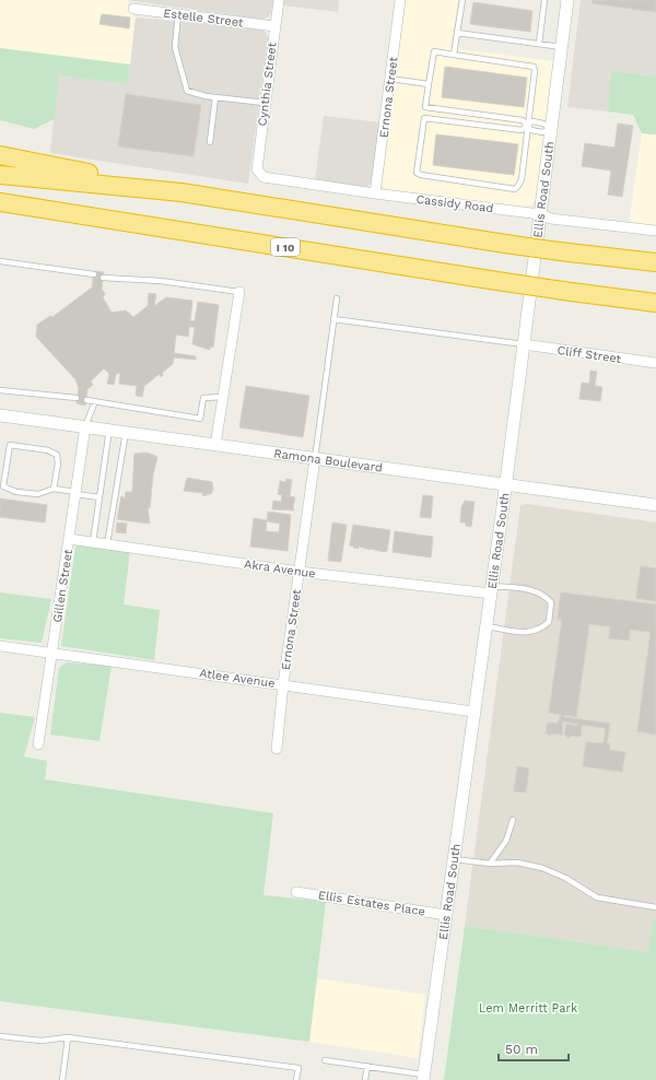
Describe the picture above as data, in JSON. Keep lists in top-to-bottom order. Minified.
{"streets":{"highway":["I 10"],"street":["Estelle Street","Cynthia Street","Ernona Street","Ellis Road South","Cassidy Road","Cliff Street","Ramona Boulevard","Akra Avenue","Gillen Street","Atlee Avenue","Ellis Estates Place"]},"crossings":[["Estelle Street","Cynthia Street"],["Cynthia Street","Cassidy Road"],["Ernona Street","Cassidy Road"],["Ernona Street","Ramona Boulevard"],["Ernona Street","Akra Avenue"],["Ernona Street","Atlee Avenue"],["Ellis Road South","Cassidy Road"],["Ellis Road South","Cliff Street"],["Ellis Road South","Ramona Boulevard"],["Ellis Road South","Akra Avenue"],["Ellis Road South","Atlee Avenue"],["Ellis Road South","Ellis Estates Place"],["Ramona Boulevard","Gillen Street"],["Akra Avenue","Gillen Street"],["Gillen Street","Atlee Avenue"]],"parks":["Lem Merritt Park"],"scale_bar":"50 m"}
